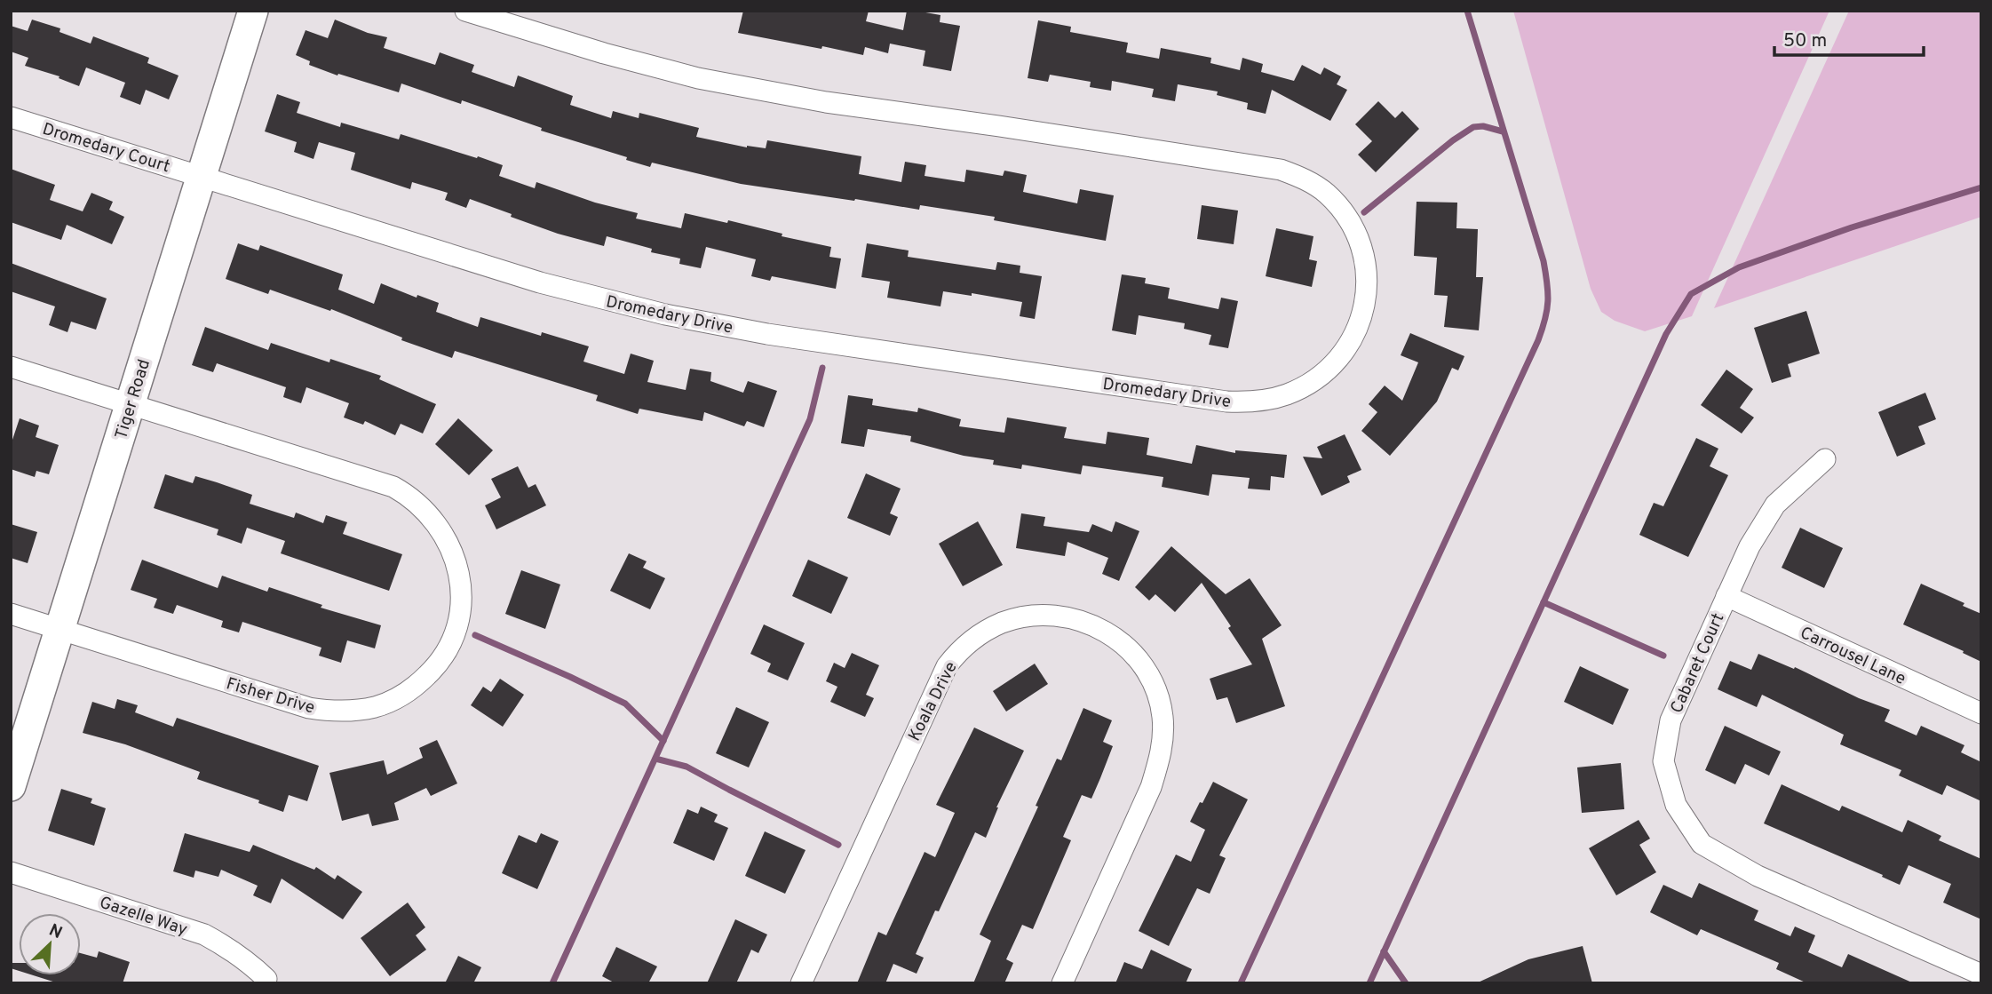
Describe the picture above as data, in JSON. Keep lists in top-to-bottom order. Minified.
{"streets":{"street":["Dromedary Court","Dromedary Drive","Tiger Road","Carrousel Lane","Cabaret Court","Fisher Drive","Koala Drive","Gazelle Way"]},"crossings":[["Dromedary Court","Dromedary Drive"],["Dromedary Court","Tiger Road"],["Dromedary Drive","Tiger Road"],["Tiger Road","Fisher Drive"],["Carrousel Lane","Cabaret Court"]],"scale_bar":"50 m","north":"top right"}
